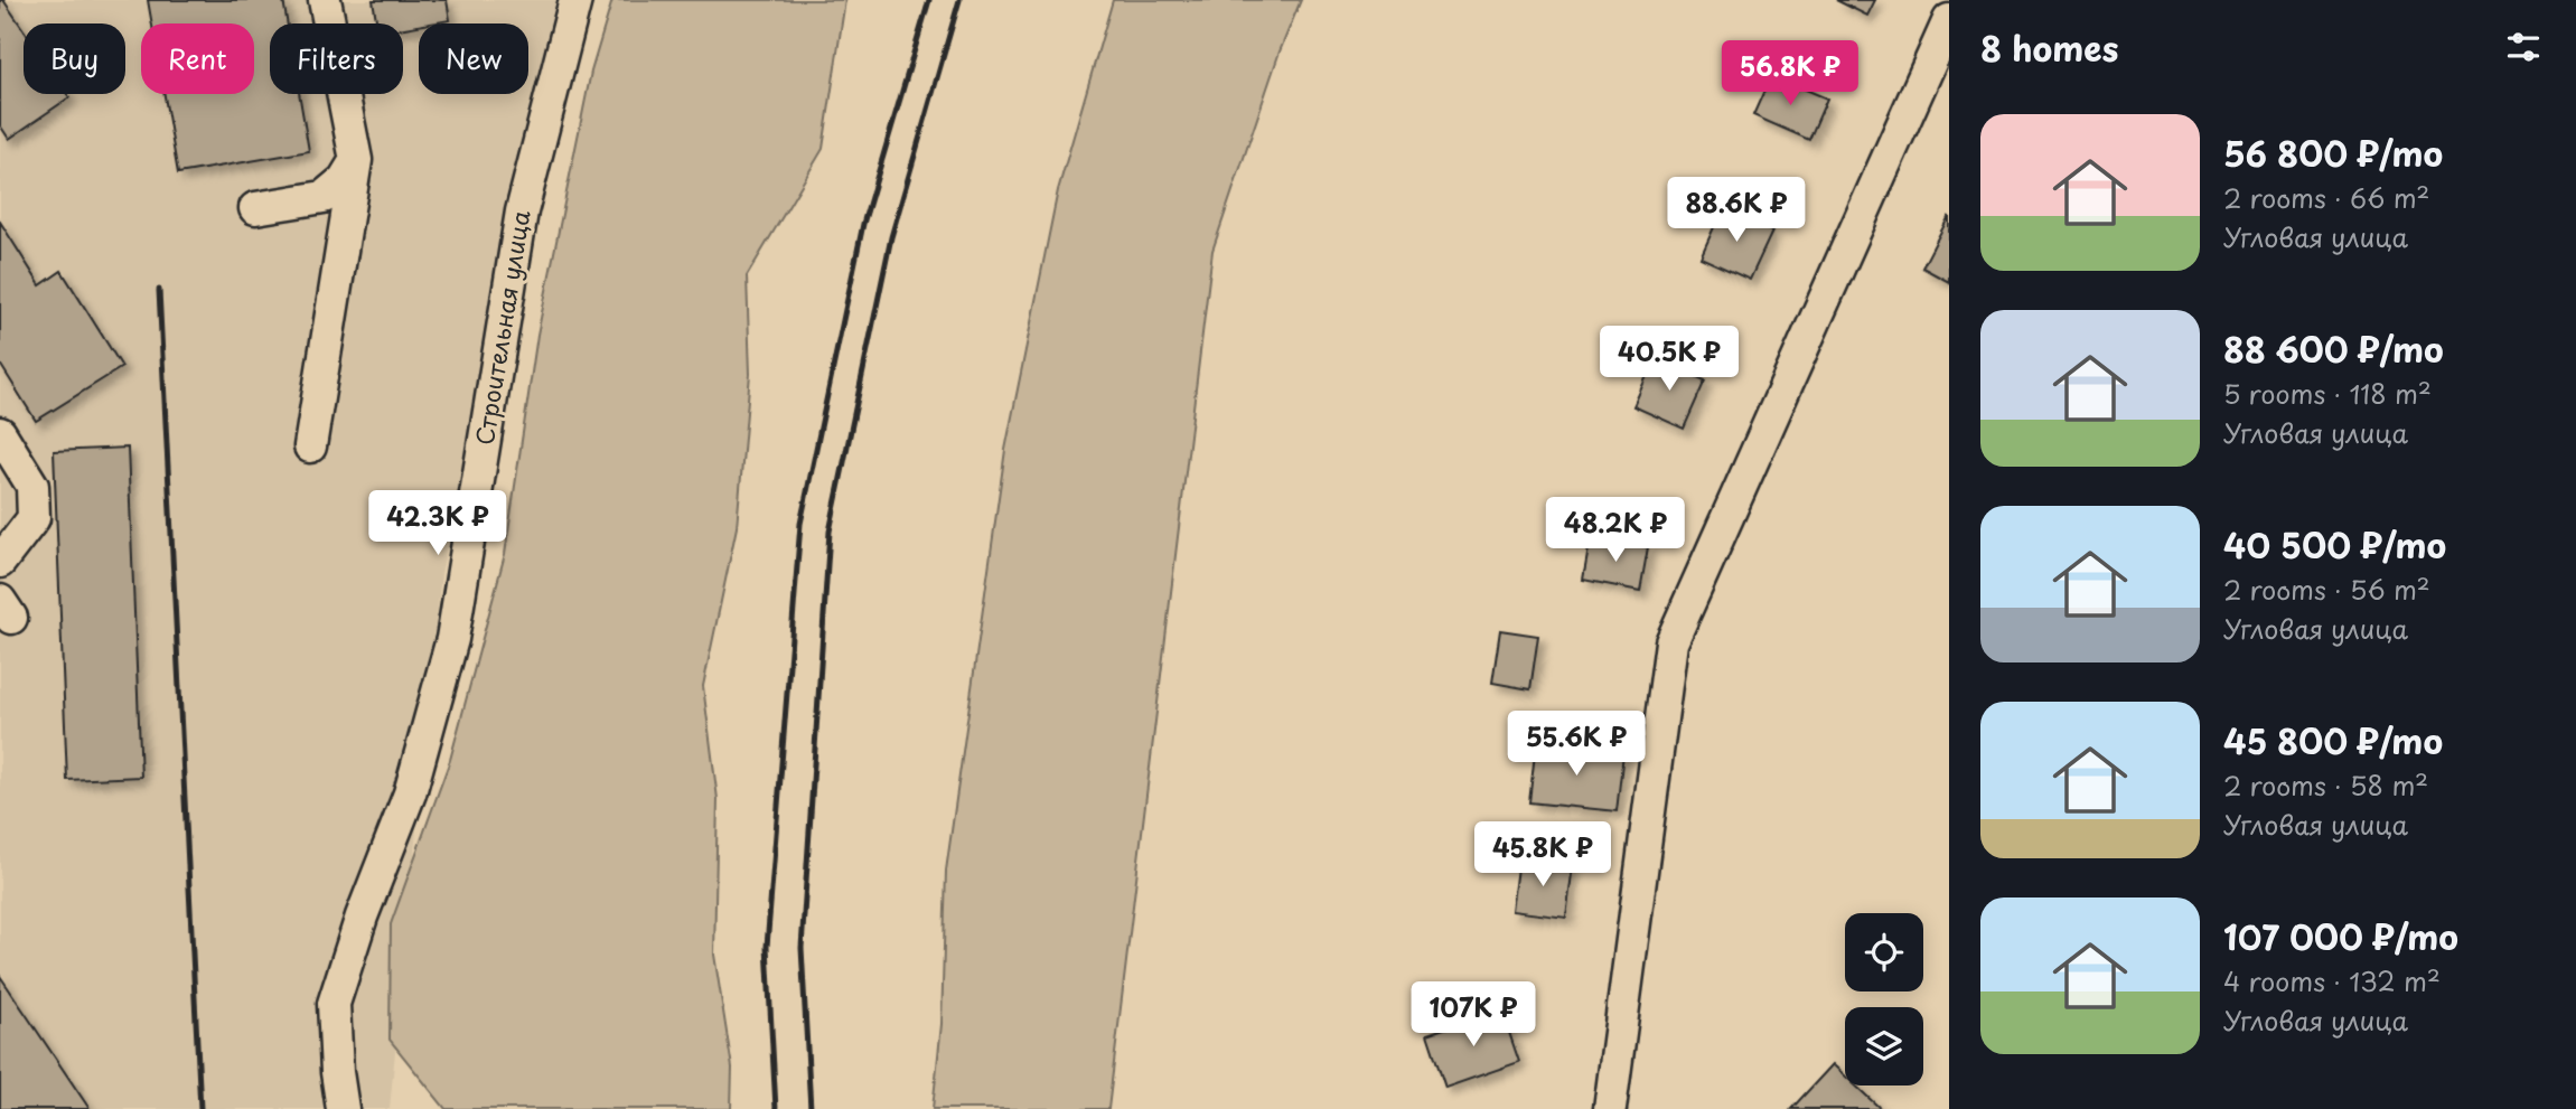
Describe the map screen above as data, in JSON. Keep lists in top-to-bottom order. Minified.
{"streets":{"street":["Строительная улица"]},"page":{"heading":"8 homes","chip":["Buy","Rent","Filters","New"],"price":["56.8K ₽","88.6K ₽","40.5K ₽","42.3K ₽","48.2K ₽","55.6K ₽","45.8K ₽","107K ₽"],"list":[{"name":"56 800 ₽/mo","note":"2 rooms · 66 m² · Угловая улица"},{"name":"88 600 ₽/mo","note":"5 rooms · 118 m² · Угловая улица"},{"name":"40 500 ₽/mo","note":"2 rooms · 56 m² · Угловая улица"},{"name":"45 800 ₽/mo","note":"2 rooms · 58 m² · Угловая улица"},{"name":"107 000 ₽/mo","note":"4 rooms · 132 m² · Угловая улица"}]}}
